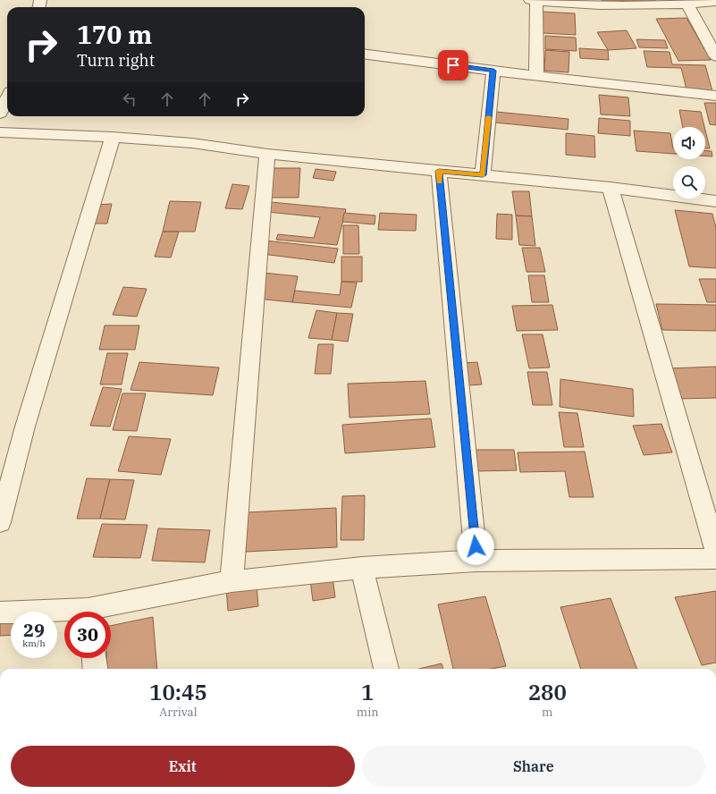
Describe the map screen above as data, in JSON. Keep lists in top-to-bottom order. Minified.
{"page":{"turn":["170 m","Turn right"],"speed":"29 km/h","limit":"30","eta":["10:45","Arrival","1","min","280","m"],"buttons":["Exit","Share"]}}
